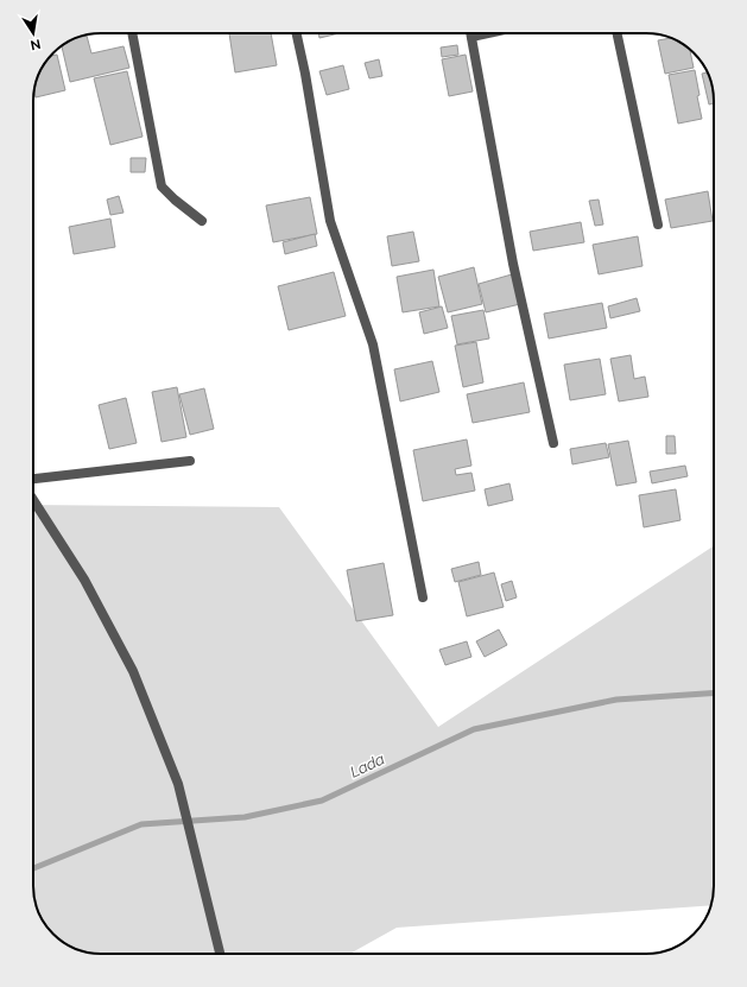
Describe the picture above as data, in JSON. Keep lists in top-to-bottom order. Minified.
{"water":["Lada"],"north":"bottom"}
